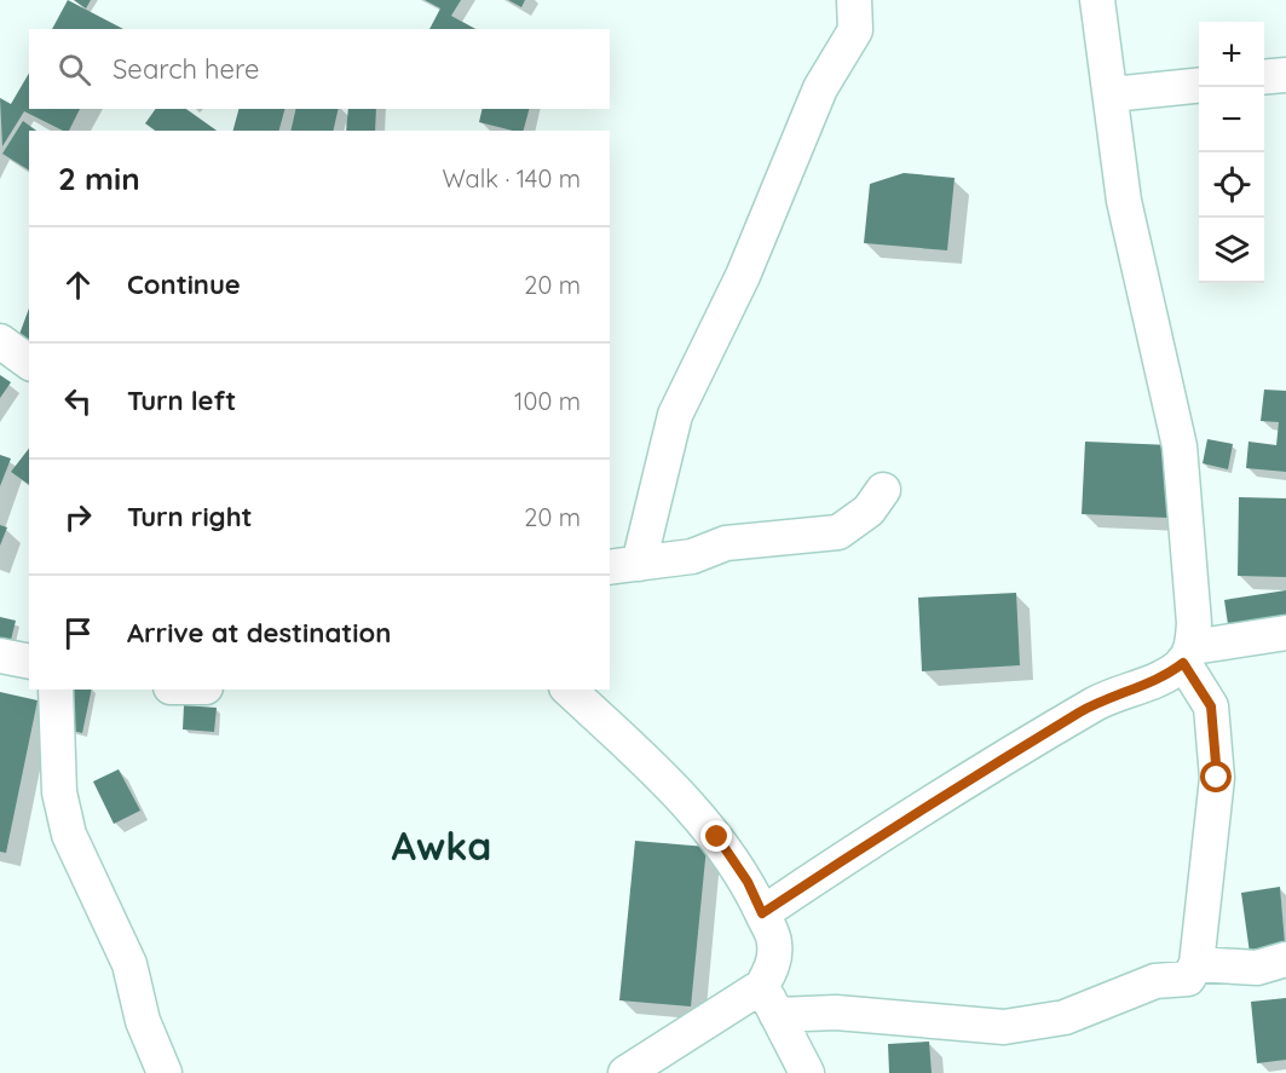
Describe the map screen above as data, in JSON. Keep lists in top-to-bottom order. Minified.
{"districts":["Awka"],"page":{"map_buttons":["+","−"],"search":"Search here","heading":["2 min","Walk · 140 m"],"list":[["Continue","20 m"],["Turn left","100 m"],["Turn right","20 m"],"Arrive at destination"]}}
